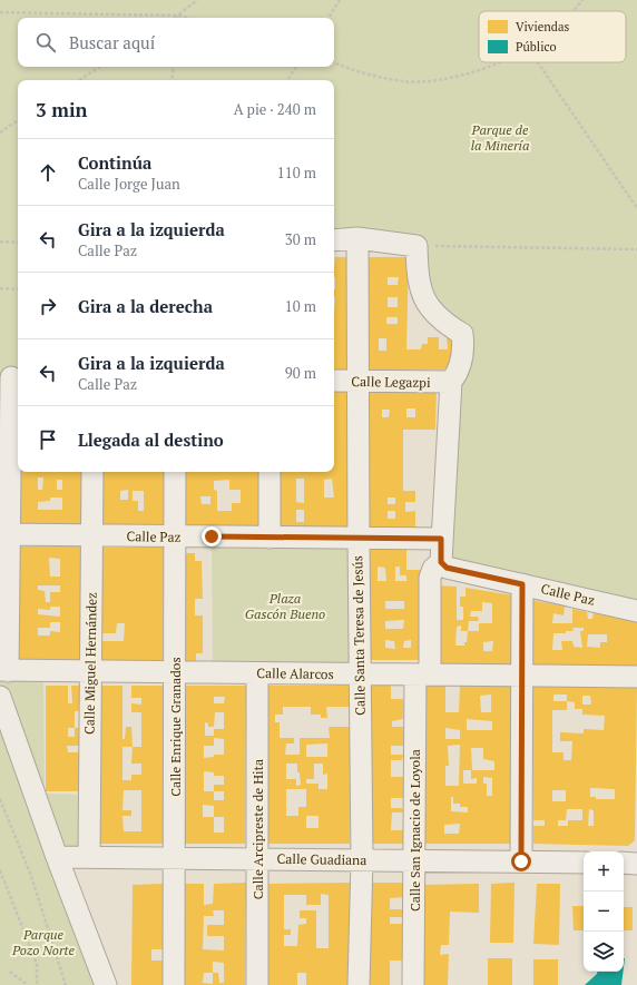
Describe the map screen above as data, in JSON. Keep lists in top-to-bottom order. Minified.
{"streets":{"street":["Calle Legazpi","Calle Paz","Calle Santa Teresa de Jesús","Calle Miguel Hernández","Calle Alarcos","Calle Enrique Granados","Calle Arcipreste de Hita","Calle San Ignacio de Loyola","Calle Guadiana"]},"crossings":[["Calle Legazpi","Calle Santa Teresa de Jesús"],["Calle Paz","Calle Santa Teresa de Jesús"],["Calle Paz","Calle Miguel Hernández"],["Calle Paz","Calle Enrique Granados"],["Calle Paz","Calle San Ignacio de Loyola"],["Calle Santa Teresa de Jesús","Calle Alarcos"],["Calle Santa Teresa de Jesús","Calle Guadiana"],["Calle Miguel Hernández","Calle Alarcos"],["Calle Miguel Hernández","Calle Guadiana"],["Calle Alarcos","Calle Enrique Granados"],["Calle Alarcos","Calle Arcipreste de Hita"],["Calle Alarcos","Calle San Ignacio de Loyola"],["Calle Enrique Granados","Calle Guadiana"],["Calle Arcipreste de Hita","Calle Guadiana"],["Calle San Ignacio de Loyola","Calle Guadiana"]],"parks":["Parque de la Minería","Plaza Gascón Bueno","Parque Pozo Norte"],"legend":["Viviendas","Público"],"page":{"search":"Buscar aquí","heading":["3 min","A pie · 240 m"],"list":[["Continúa","Calle Jorge Juan","110 m"],["Gira a la izquierda","Calle Paz","30 m"],["Gira a la derecha","10 m"],["Gira a la izquierda","Calle Paz","90 m"],"Llegada al destino"],"map_buttons":["+","−"]}}
